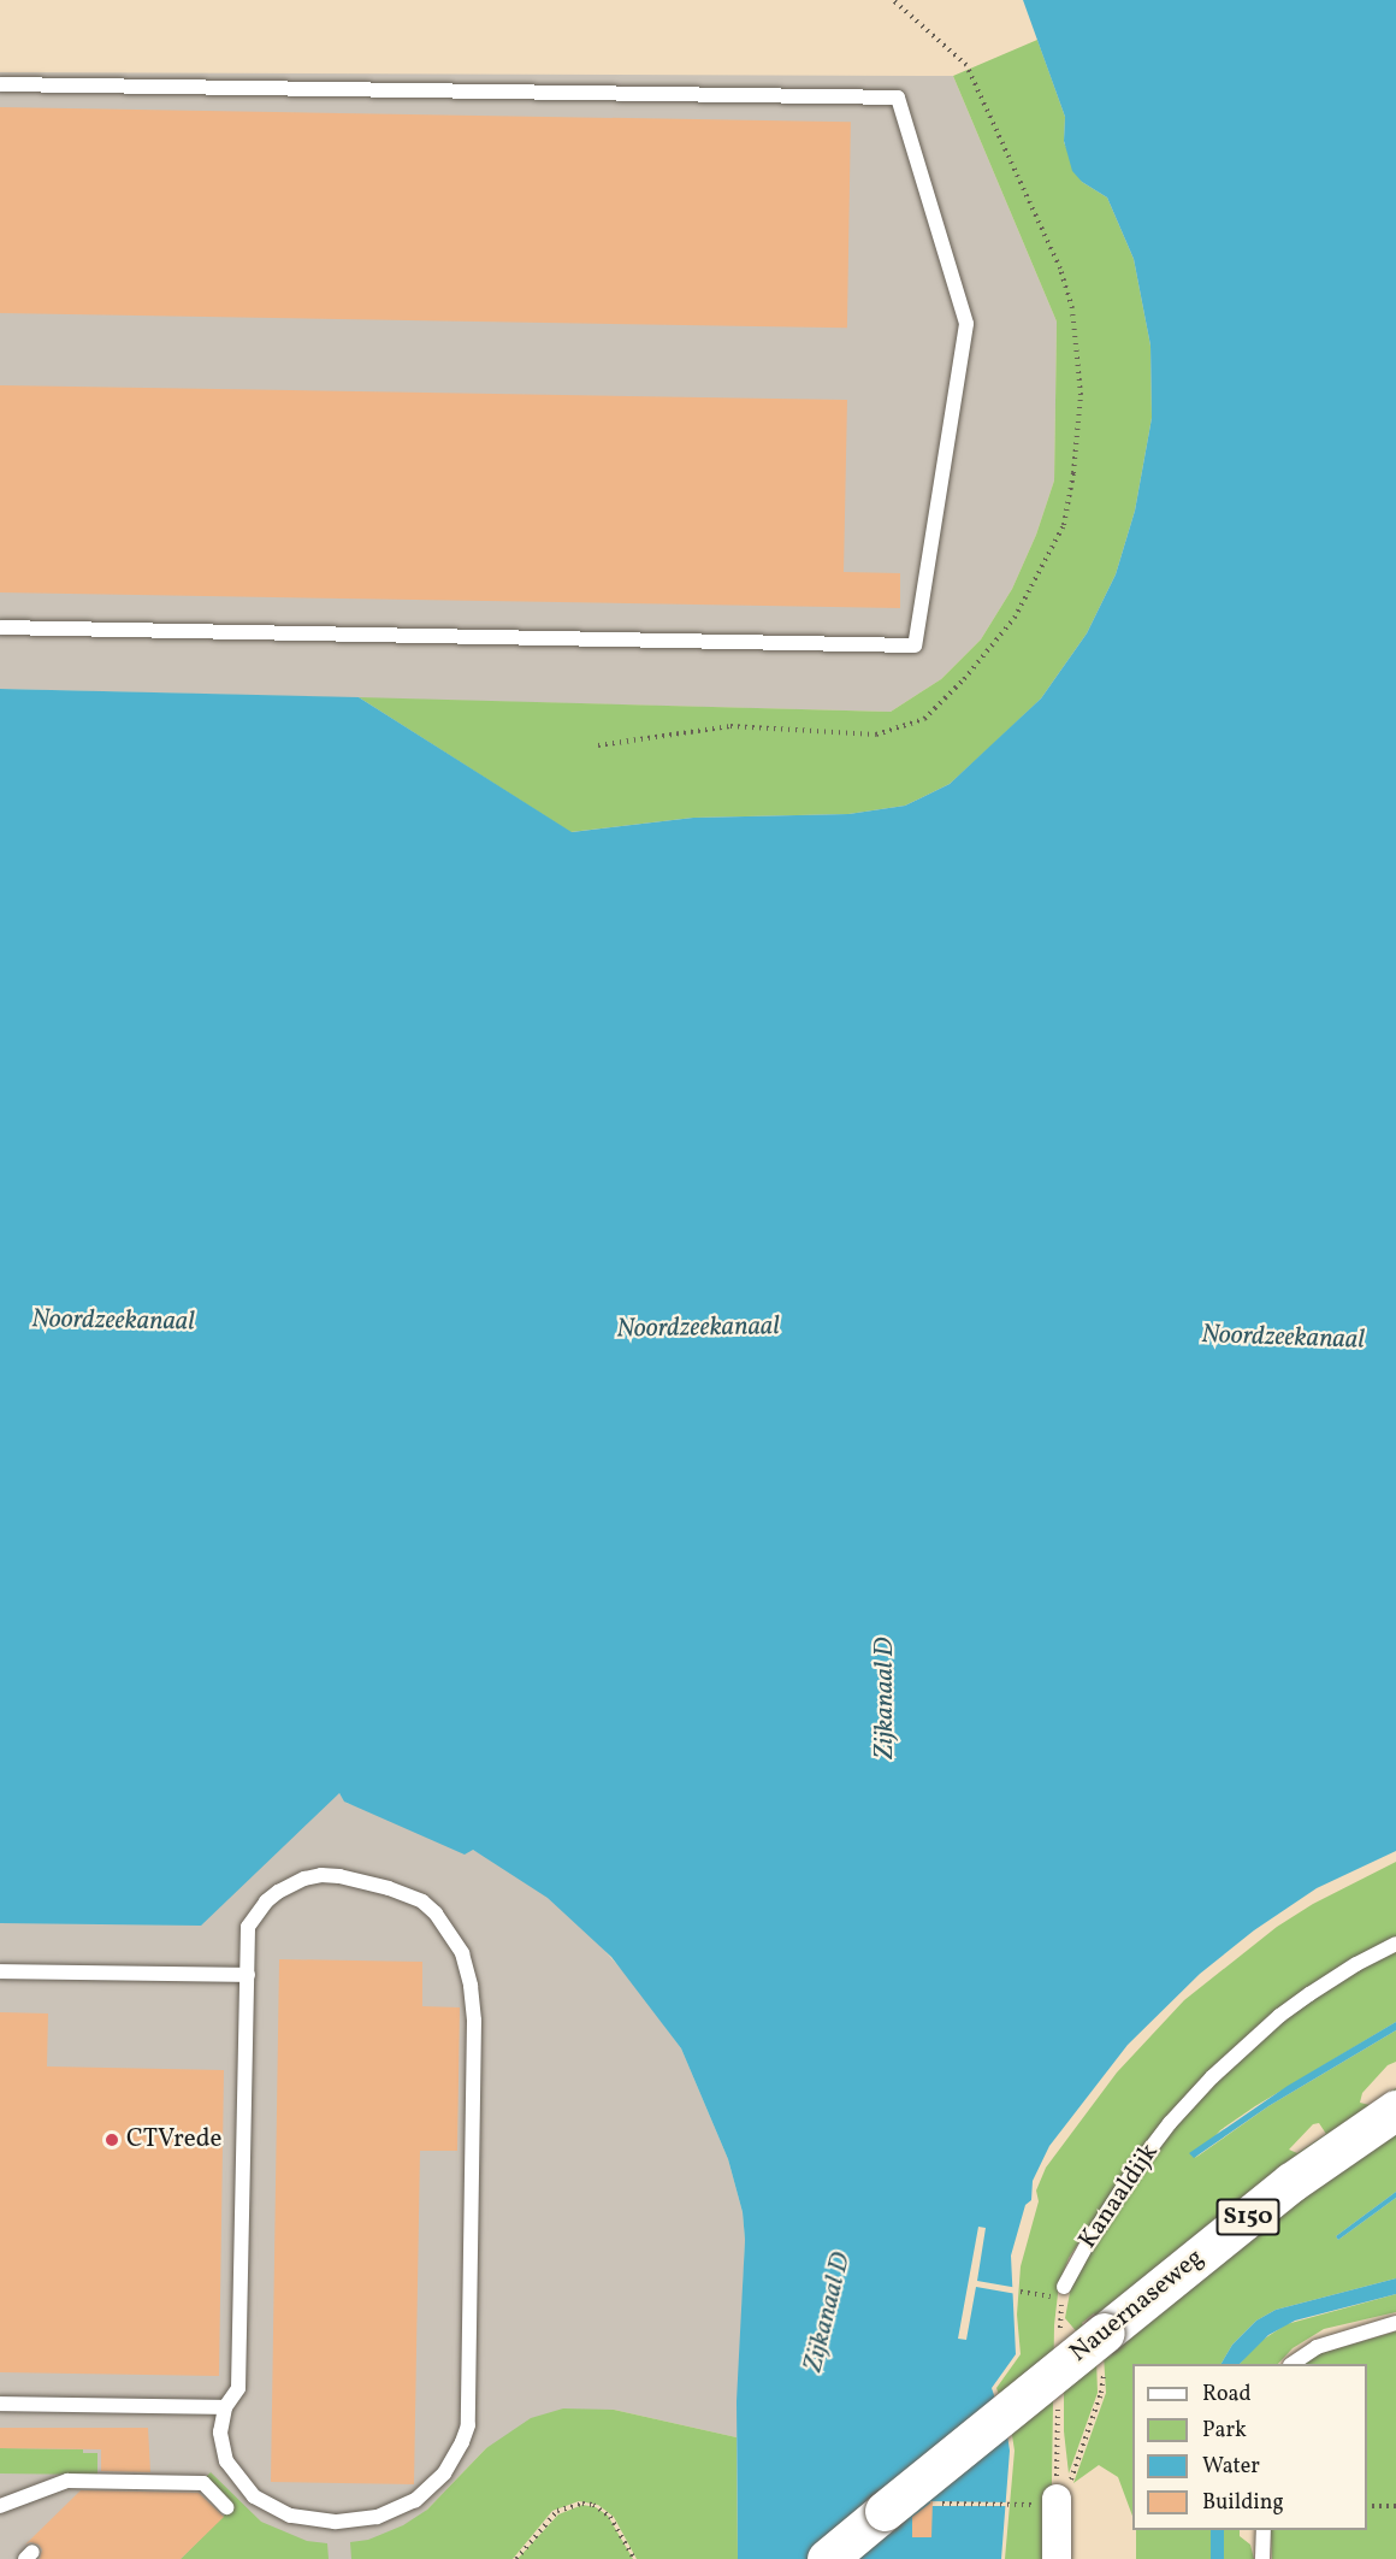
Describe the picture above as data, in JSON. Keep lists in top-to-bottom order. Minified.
{"streets":{"main road":["S150","Nauernaseweg"],"lane":["Kanaaldijk"]},"water":["Noordzeekanaal","Zijkanaal D"],"places":["CTVrede"],"legend":["Road","Park","Water","Building"]}
